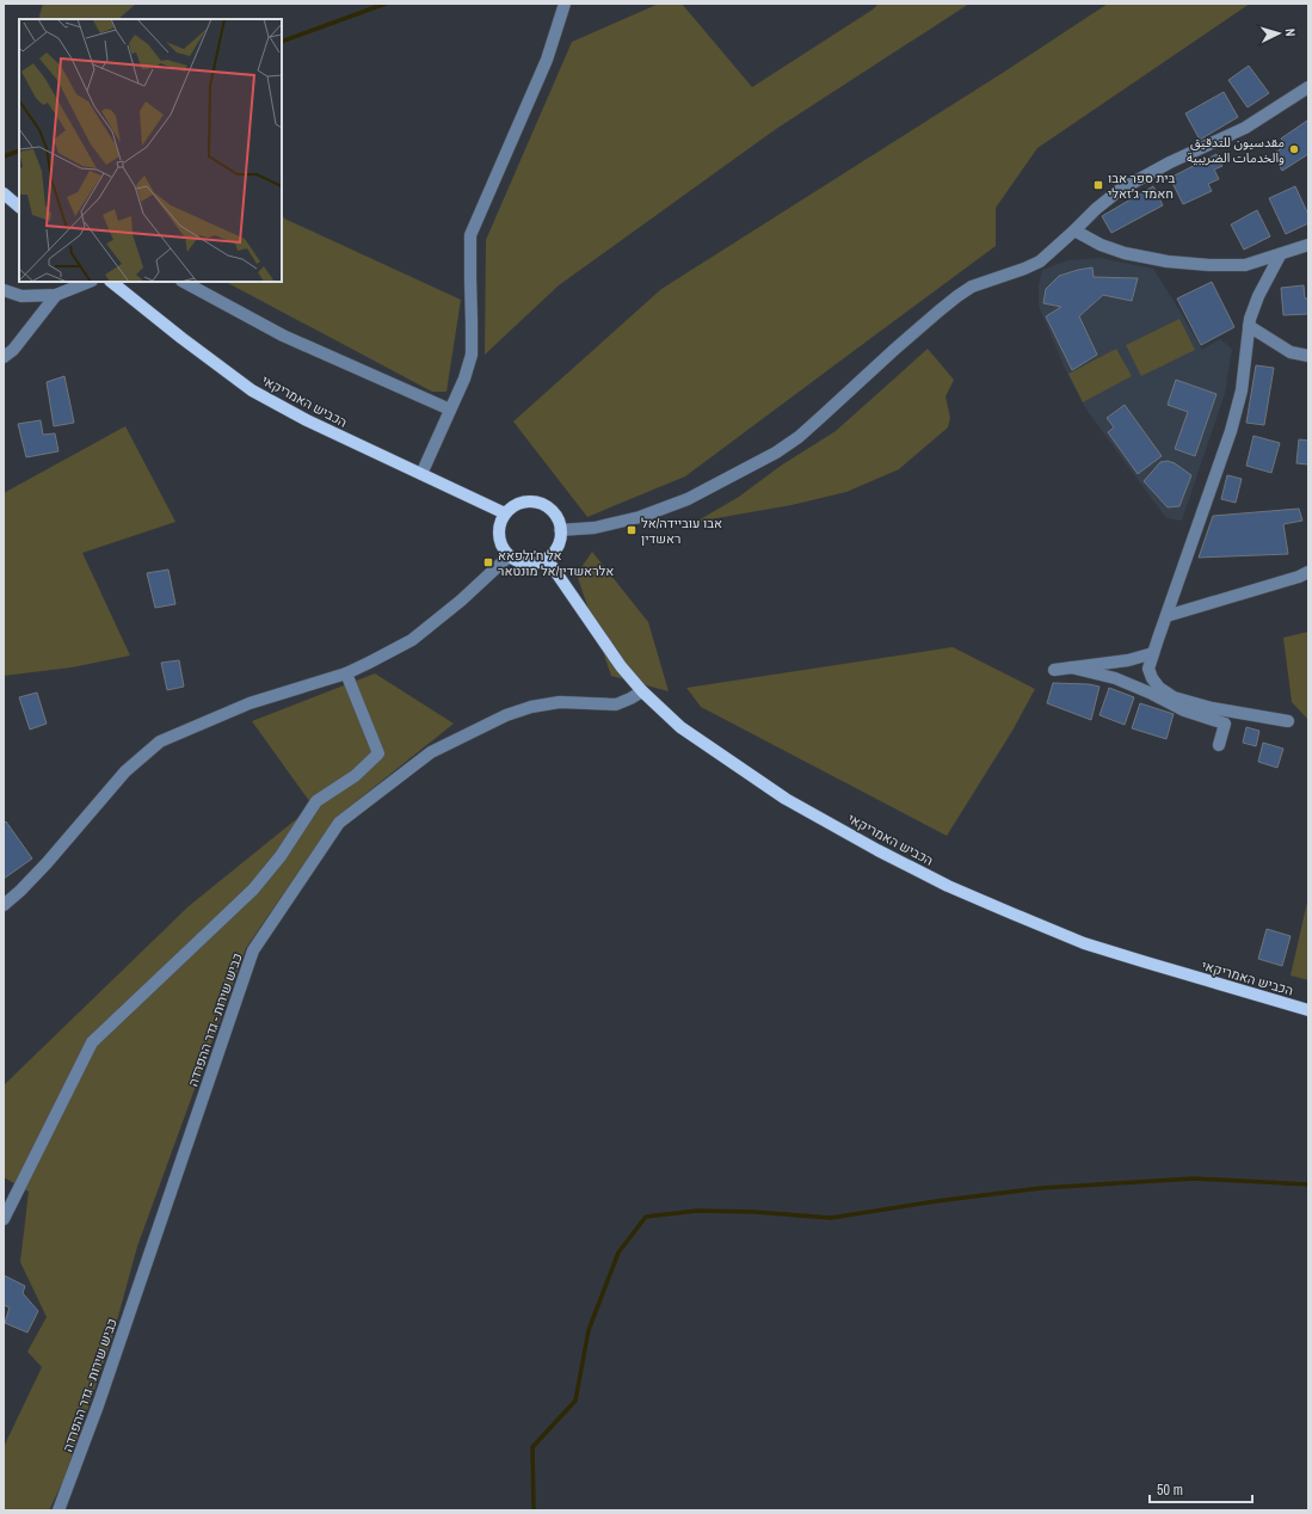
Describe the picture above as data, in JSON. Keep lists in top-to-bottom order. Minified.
{"streets":{"main road":["הכביש האמריקאי"],"street":["כביש שירות - גדר ההפרדה"]},"crossings":[["הכביש האמריקאי","כביש שירות - גדר ההפרדה"]],"places":{"other":["مقدسيون للتدقيق والخدمات الضريبية"],"transit":["בית ספר אבו חאמד ג׳זאלי","אבו עוביידה/אל ראשדין","אל ח׳ולפאא אלראשדין/אל מונטאר"]},"scale_bar":"50 m","north":"right"}
